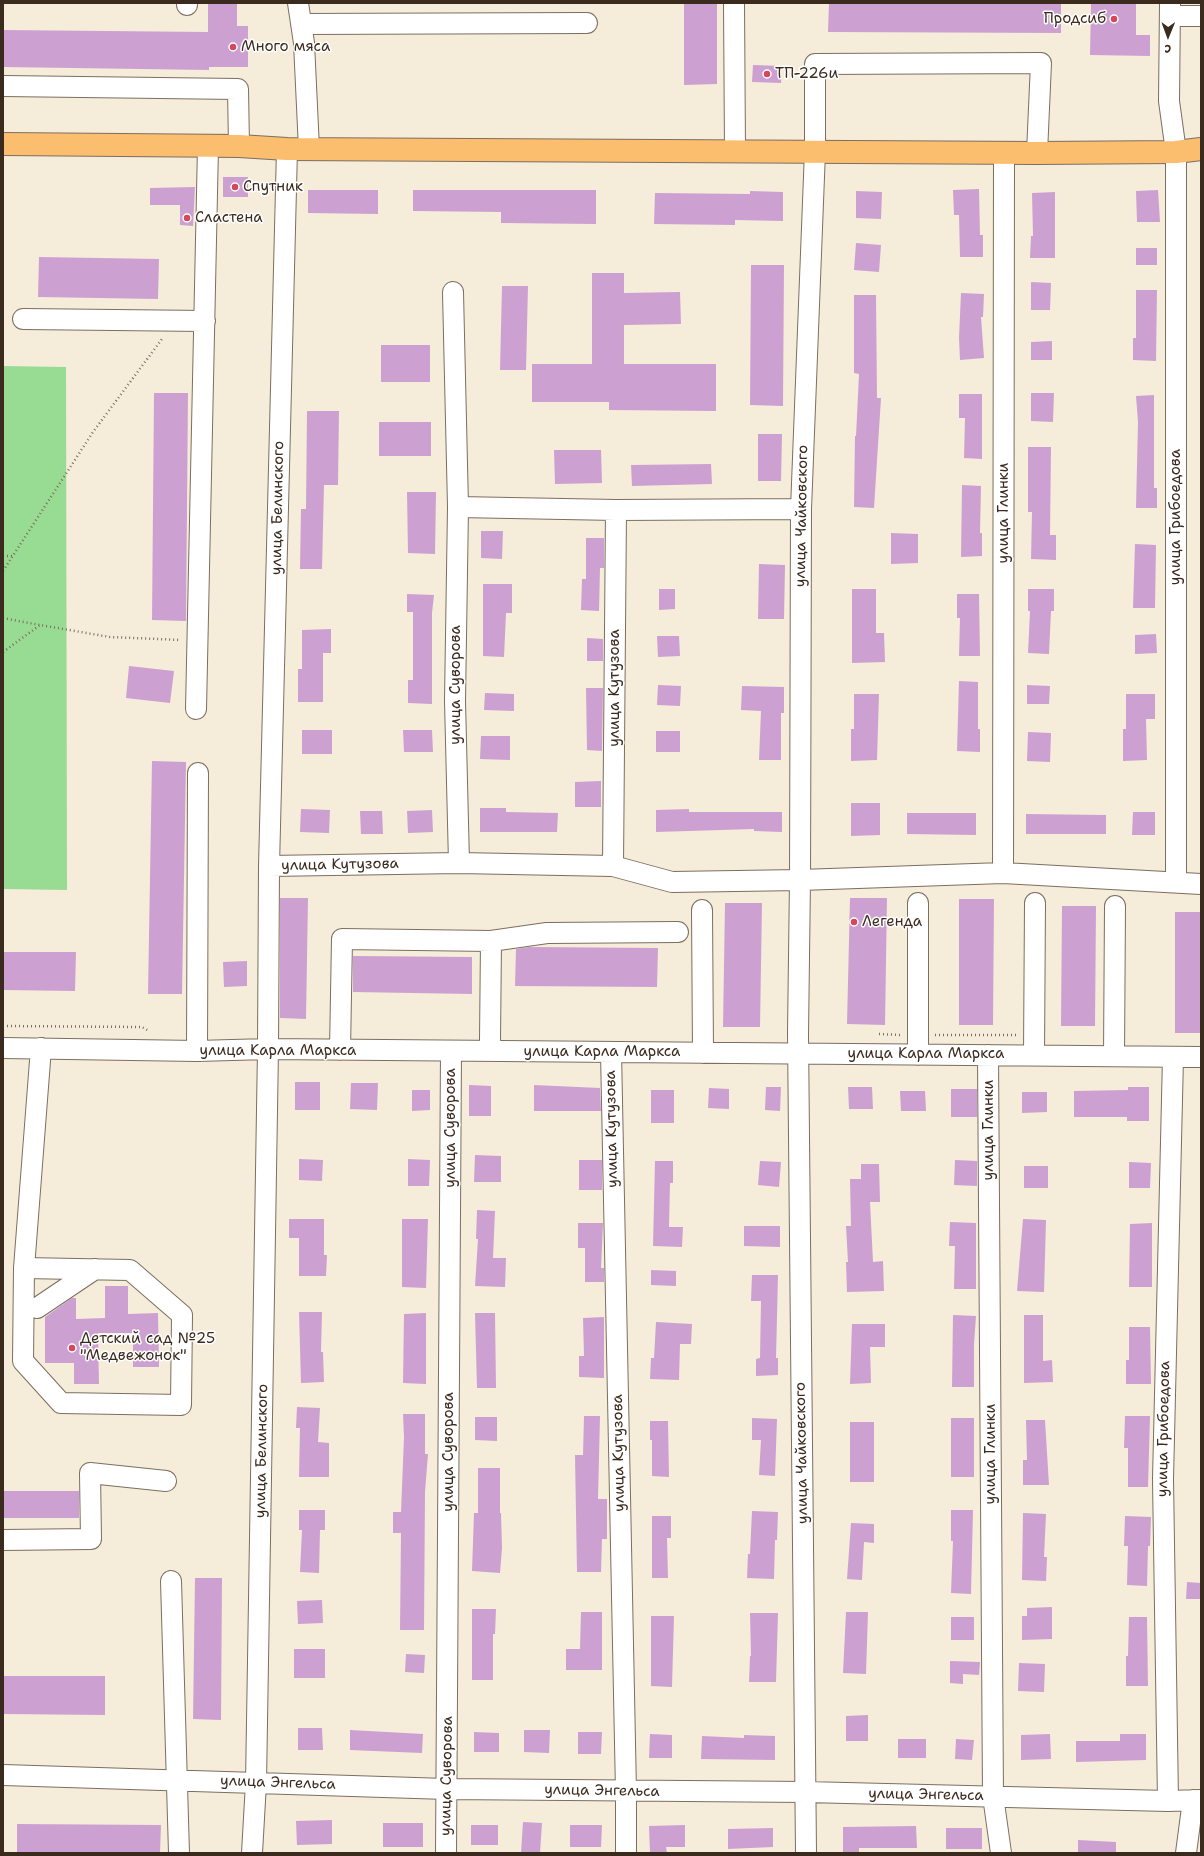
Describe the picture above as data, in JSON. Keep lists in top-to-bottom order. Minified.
{"streets":{"street":["улица Белинского","улица Глинки","улица Чайковского","улица Грибоедова","улица Суворова","улица Кутузова","улица Карла Маркса","улица Энгельса"]},"crossings":[["улица Белинского","улица Кутузова"],["улица Белинского","улица Карла Маркса"],["улица Белинского","улица Энгельса"],["улица Глинки","улица Кутузова"],["улица Глинки","улица Карла Маркса"],["улица Глинки","улица Энгельса"],["улица Чайковского","улица Кутузова"],["улица Чайковского","улица Карла Маркса"],["улица Чайковского","улица Энгельса"],["улица Грибоедова","улица Кутузова"],["улица Грибоедова","улица Карла Маркса"],["улица Грибоедова","улица Энгельса"],["улица Суворова","улица Кутузова"],["улица Суворова","улица Карла Маркса"],["улица Суворова","улица Энгельса"],["улица Кутузова","улица Карла Маркса"],["улица Кутузова","улица Энгельса"]],"places":["Продсиб","Много мяса","ТП-226и","Спутник","Сластена","Легенда","Детский сад №25 \"Медвежонок\""],"north":"bottom"}
